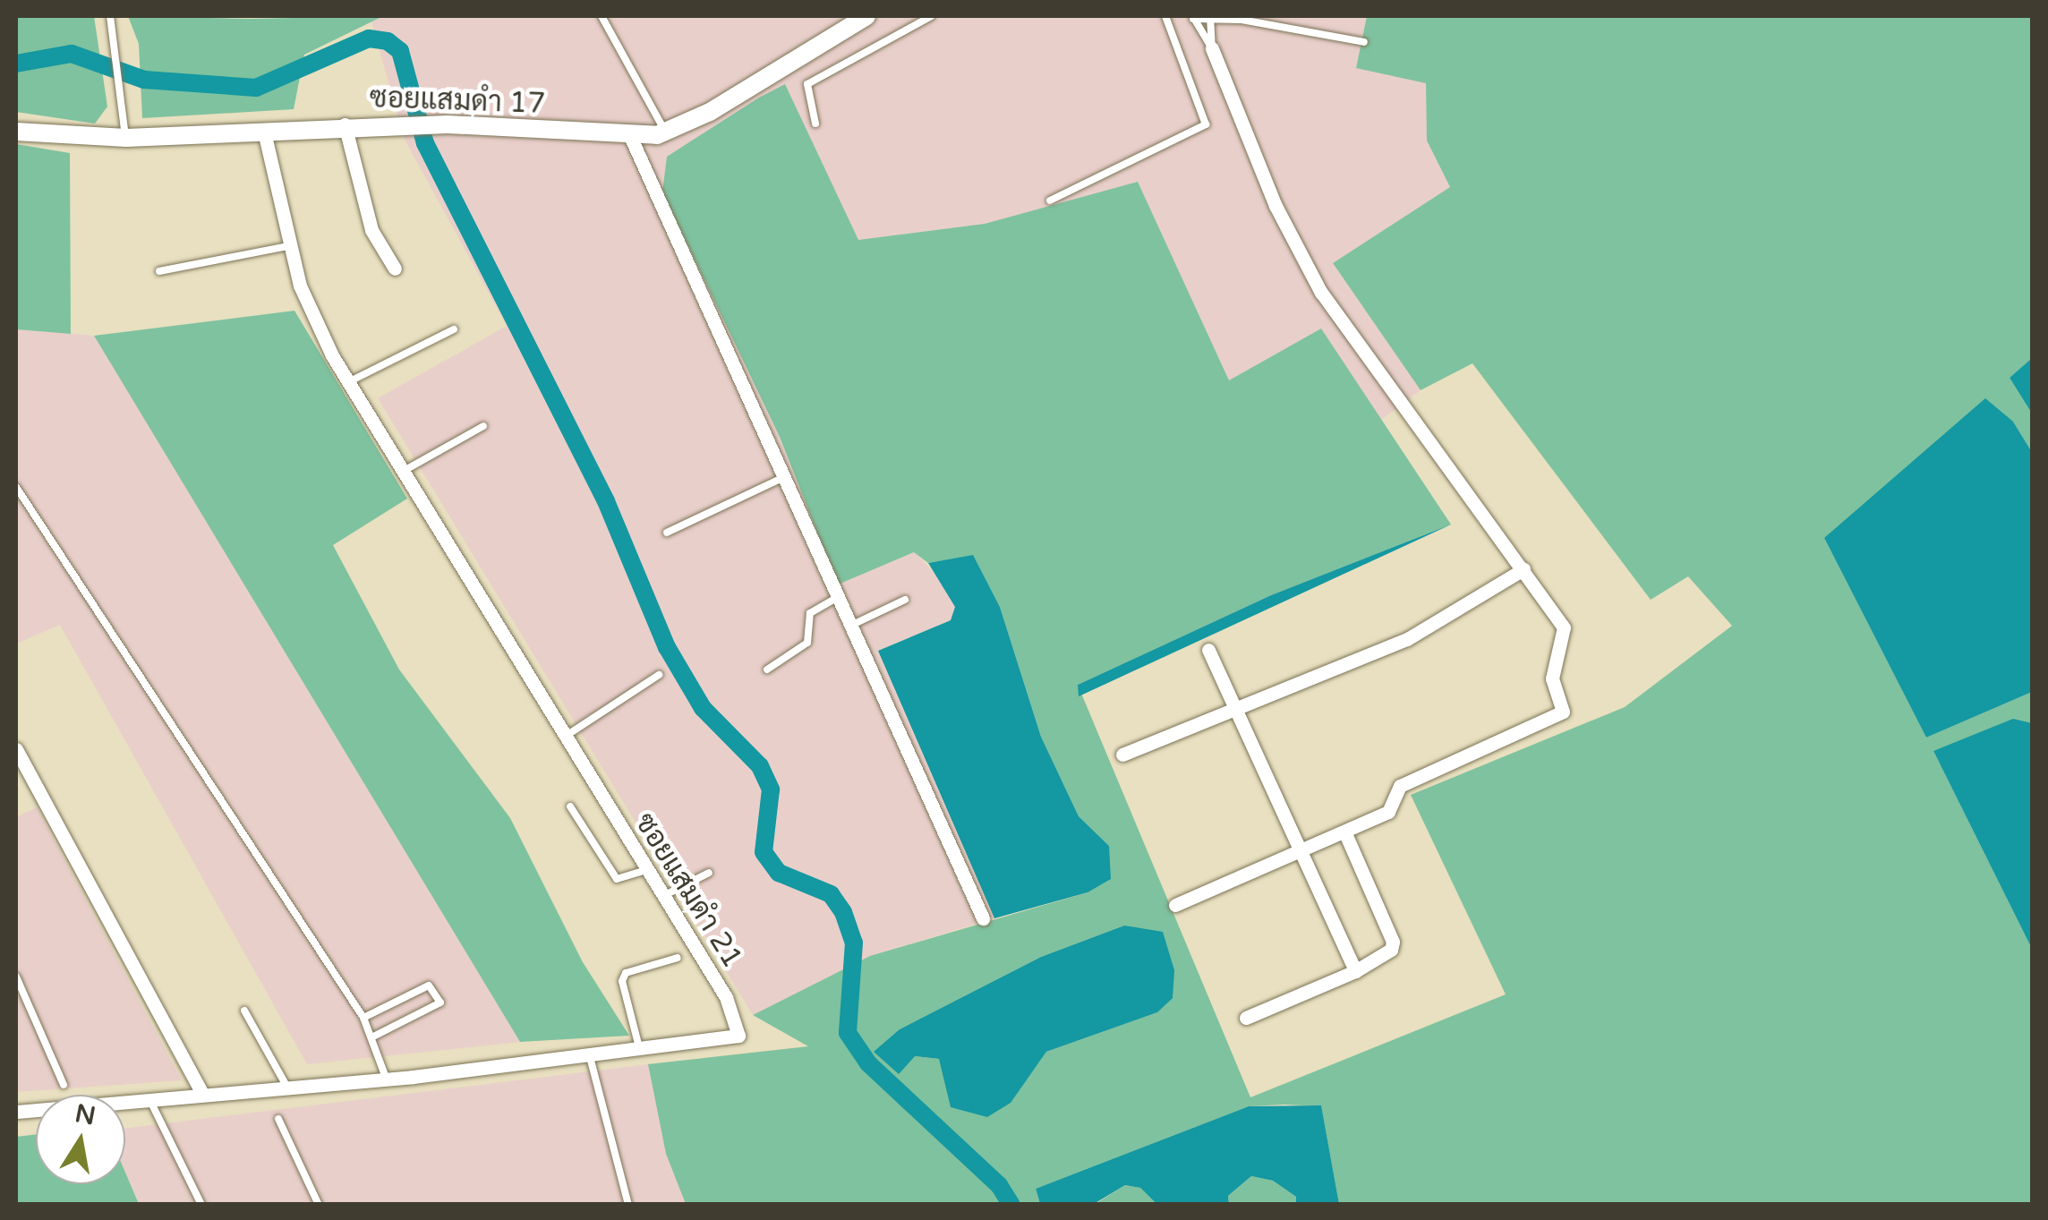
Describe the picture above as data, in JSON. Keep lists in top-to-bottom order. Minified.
{"streets":{"street":["ซอยแสมดำ 17","ซอยแสมดำ 21"]},"crossings":[["ซอยแสมดำ 17","ซอยแสมดำ 21"]],"north":"top"}
